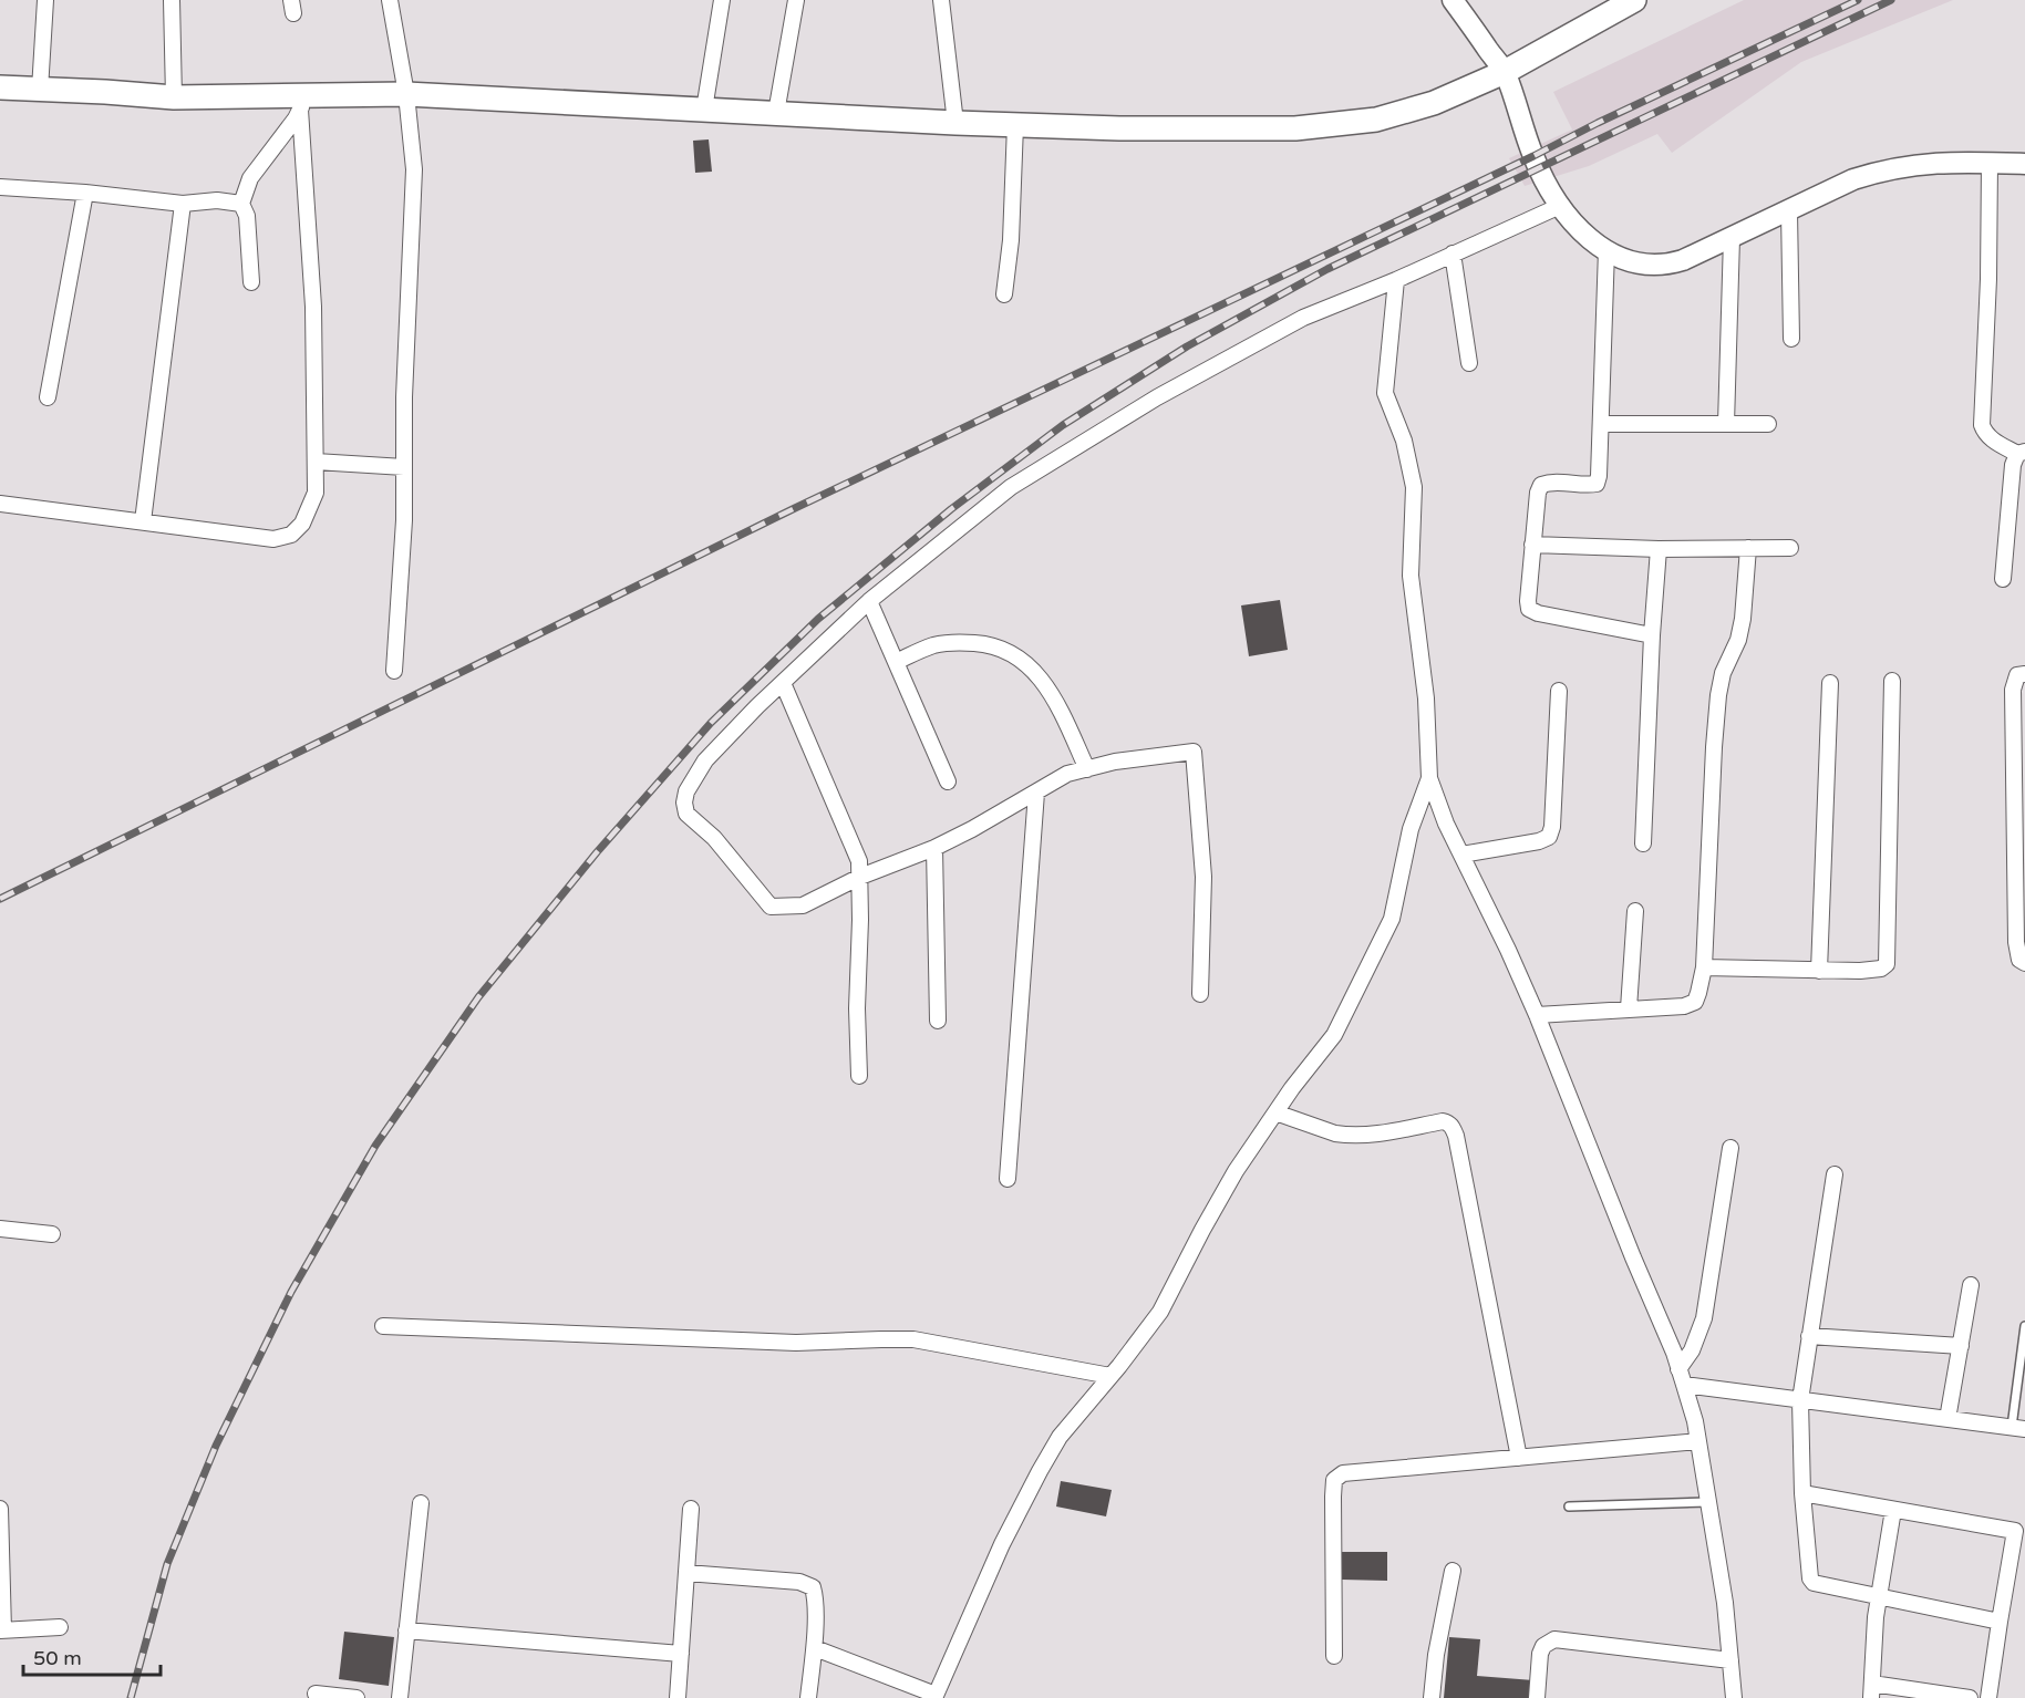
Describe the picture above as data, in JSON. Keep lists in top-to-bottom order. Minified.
{"scale_bar":"50 m"}
